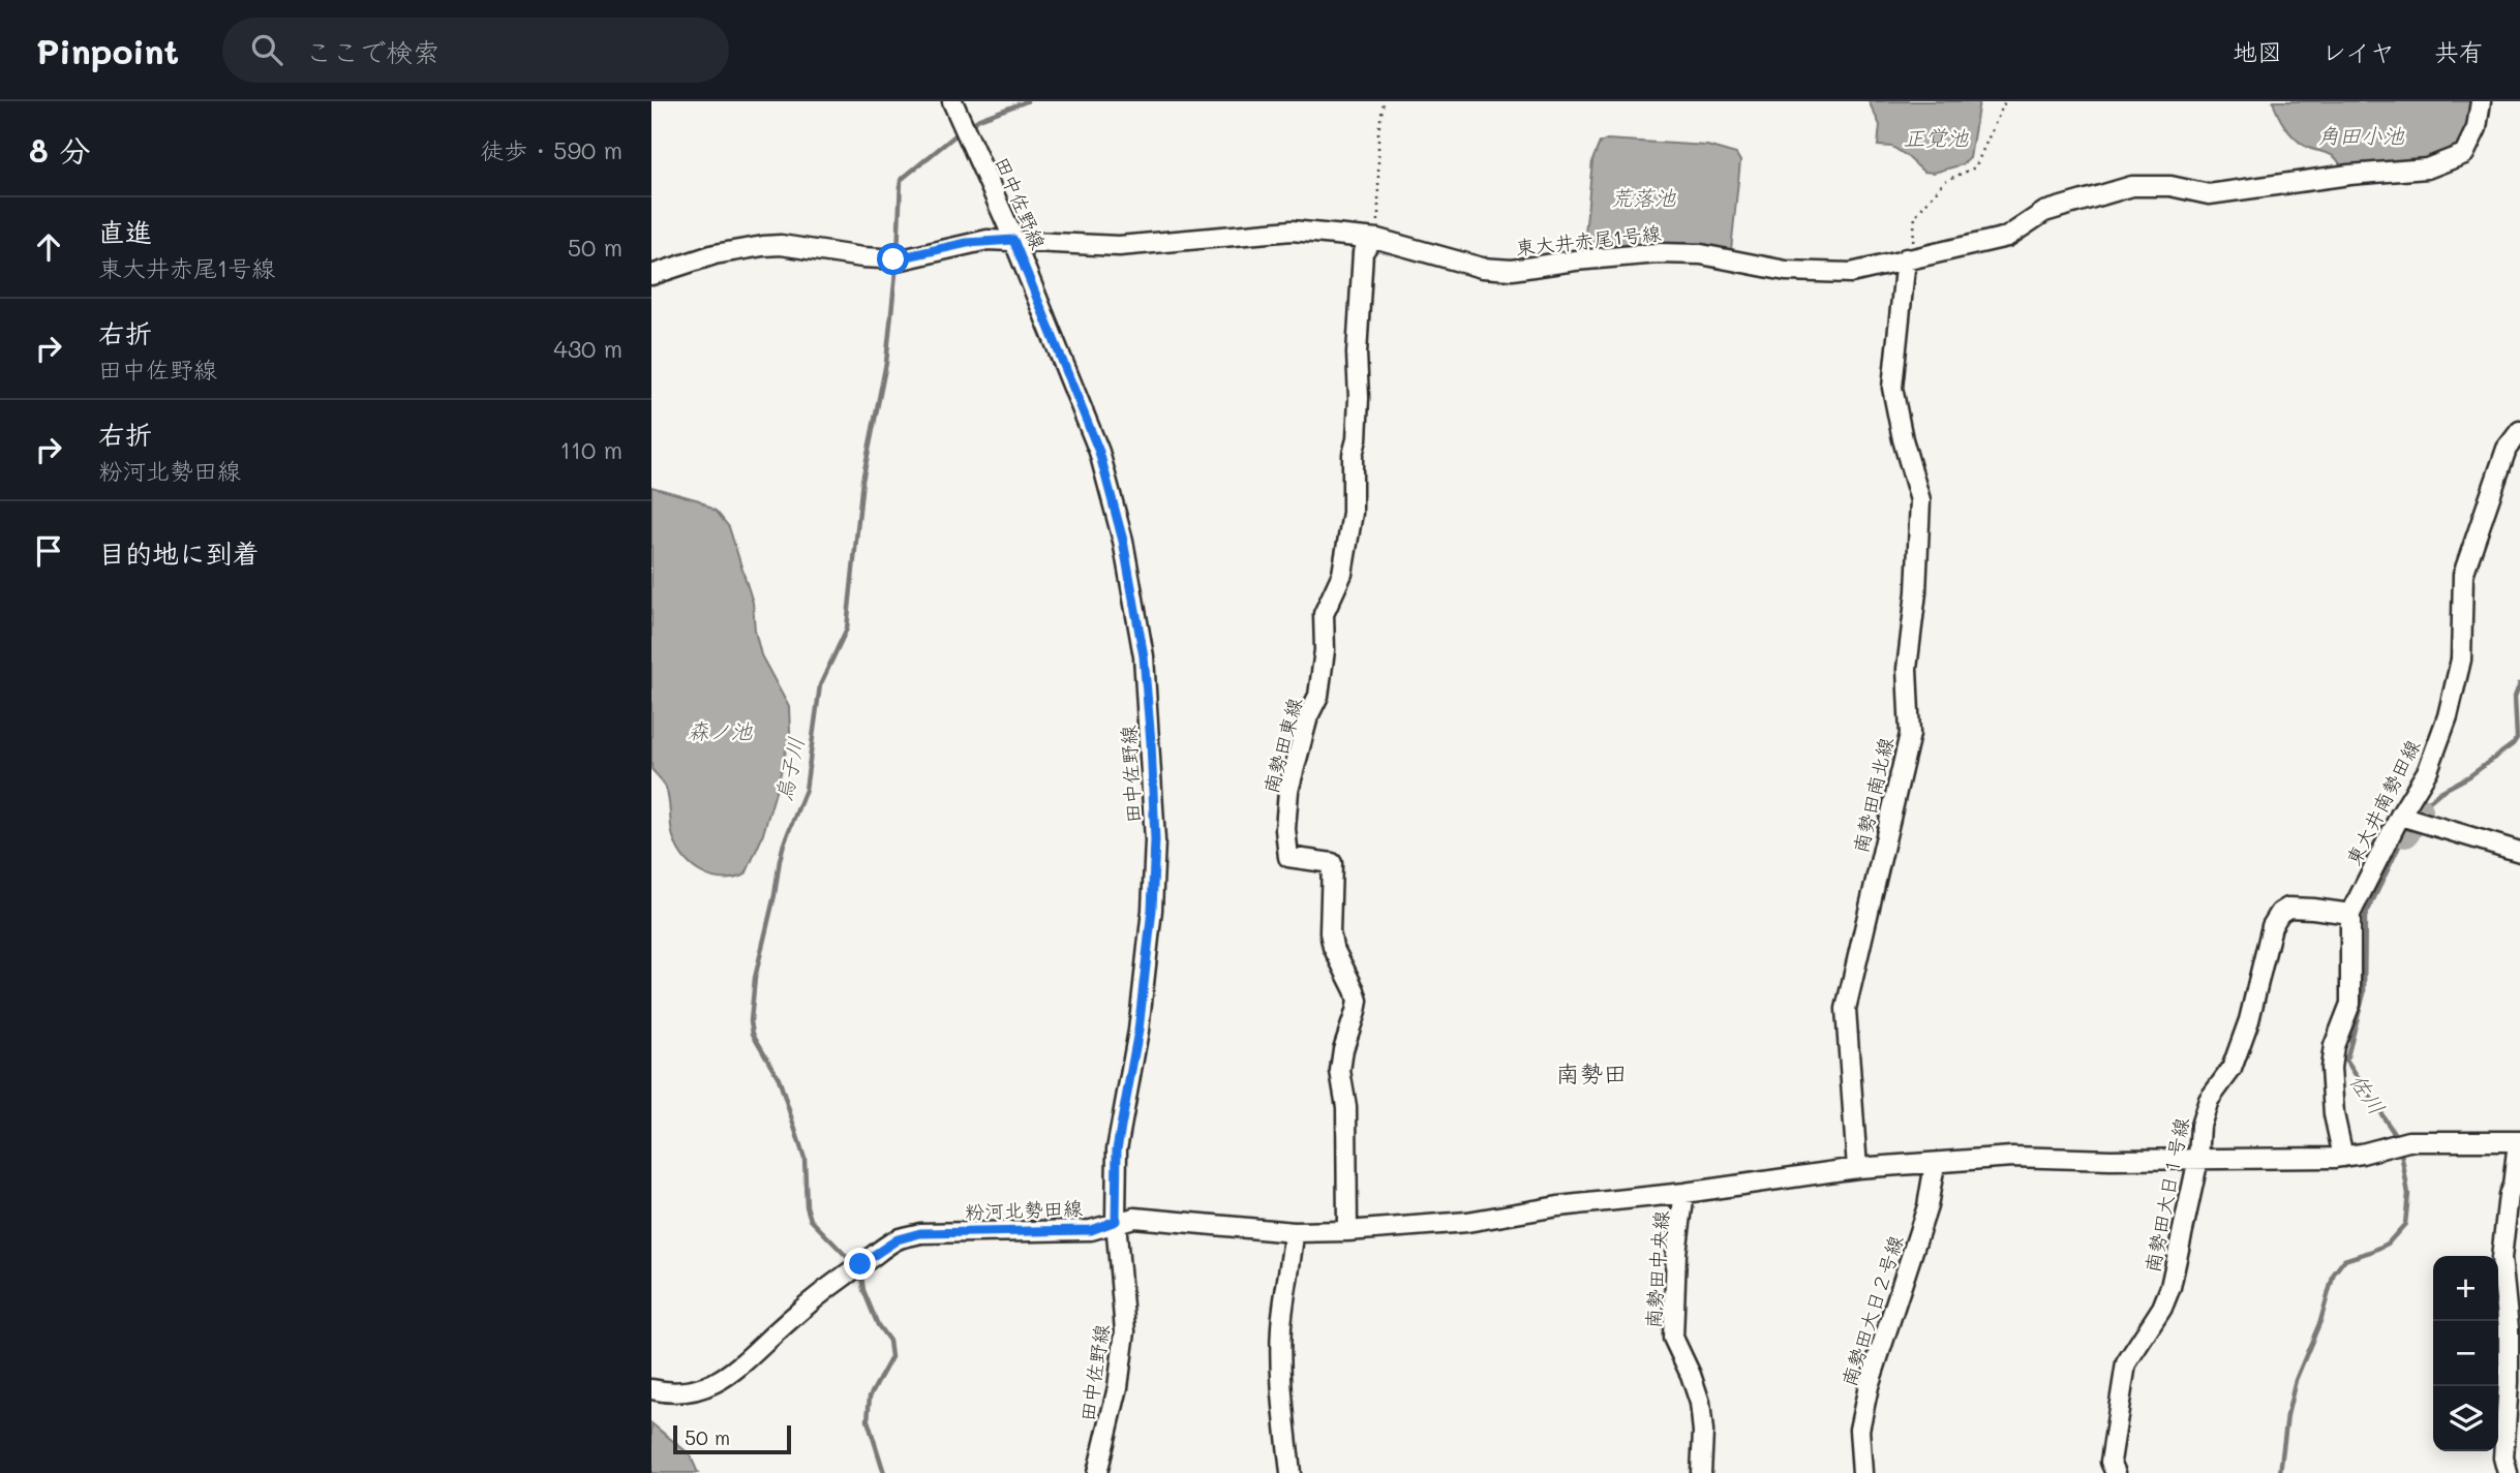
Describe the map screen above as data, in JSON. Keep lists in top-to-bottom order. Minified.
{"streets":{"street":["田中佐野線","東大井赤尾1号線","南勢田東線","南勢田南北線","東大井南勢田線","南勢田大日１号線","粉河北勢田線","南勢田中央線","南勢田大日２号線"]},"crossings":[["田中佐野線","東大井赤尾1号線"],["田中佐野線","粉河北勢田線"],["東大井赤尾1号線","南勢田東線"],["東大井赤尾1号線","南勢田南北線"],["南勢田東線","粉河北勢田線"],["南勢田南北線","粉河北勢田線"],["東大井南勢田線","南勢田大日１号線"],["東大井南勢田線","粉河北勢田線"],["南勢田大日１号線","粉河北勢田線"],["粉河北勢田線","南勢田中央線"],["粉河北勢田線","南勢田大日２号線"]],"districts":["南勢田"],"water":["角田小池","正覚池","荒落池","森ノ池","烏子川","佐川"],"scale_bar":"50 m","page":{"header":"Pinpoint","search":"ここで検索","nav":["地図","レイヤ","共有"],"heading":["8 分","徒歩 · 590 m"],"list":[["直進","東大井赤尾1号線","50 m"],["右折","田中佐野線","430 m"],["右折","粉河北勢田線","110 m"],"目的地に到着"],"map_buttons":["+","−"],"scale":"50 m"}}
